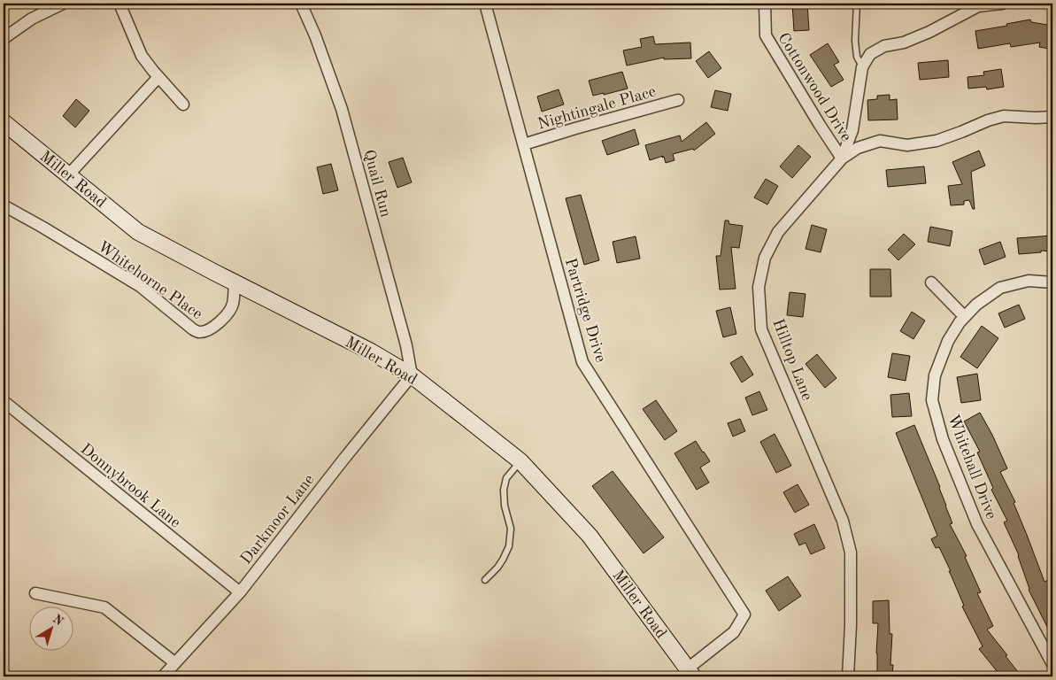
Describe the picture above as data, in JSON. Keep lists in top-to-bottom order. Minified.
{"streets":{"street":["Cottonwood Drive","Nightingale Place","Miller Road","Quail Run","Whitehorne Place","Partridge Drive","Hilltop Lane","Whitehall Drive","Donnybrook Lane","Darkmoor Lane"]},"crossings":[["Cottonwood Drive","Hilltop Lane"],["Nightingale Place","Partridge Drive"],["Miller Road","Quail Run"],["Miller Road","Whitehorne Place"],["Miller Road","Partridge Drive"],["Miller Road","Darkmoor Lane"],["Quail Run","Darkmoor Lane"],["Donnybrook Lane","Darkmoor Lane"]],"north":"top right"}
